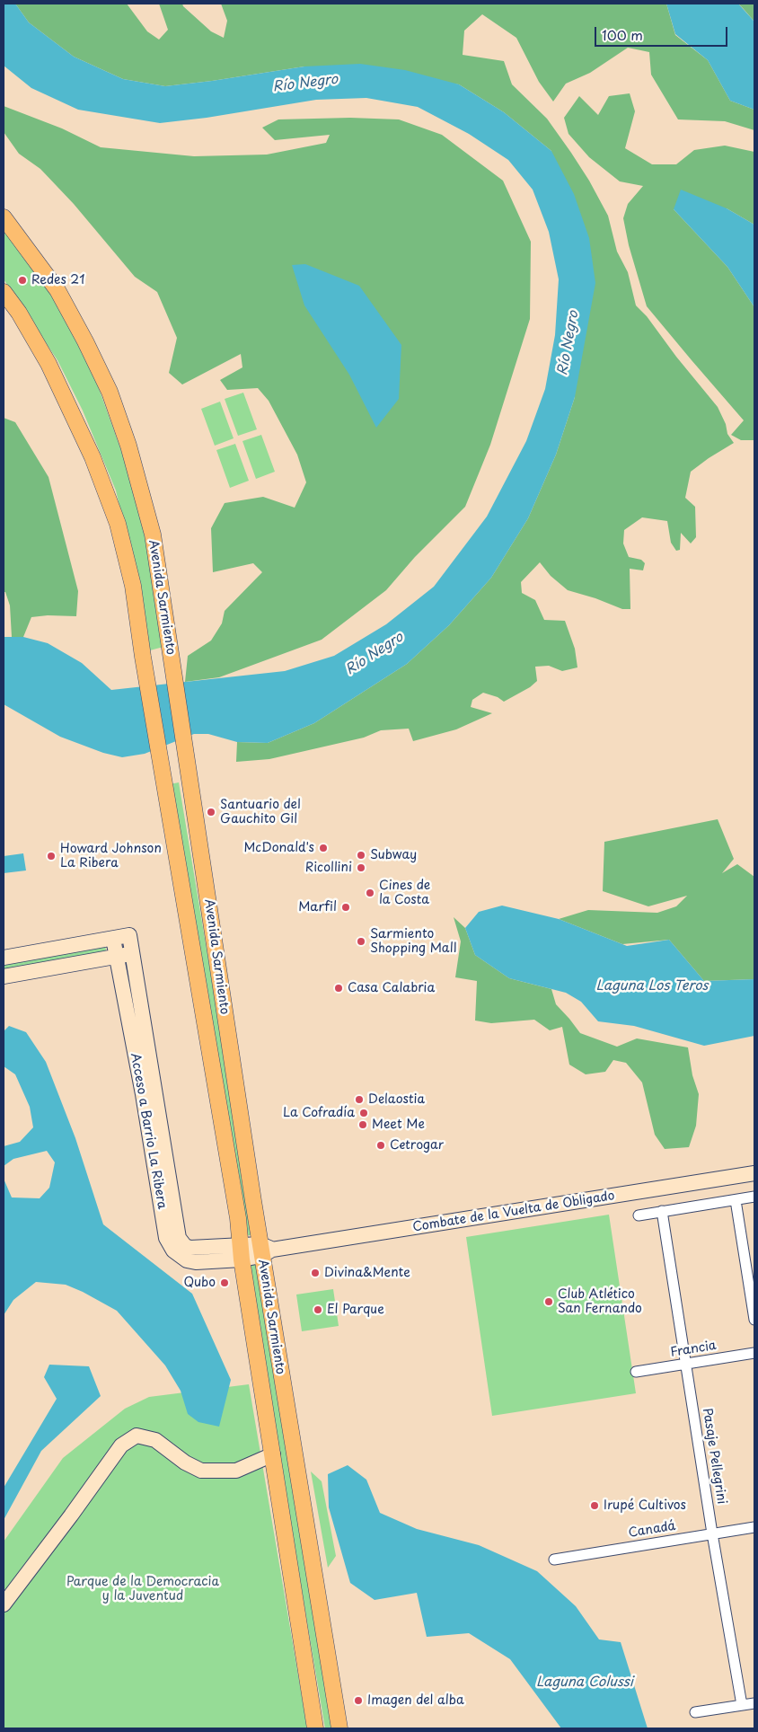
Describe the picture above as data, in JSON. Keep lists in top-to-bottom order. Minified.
{"streets":{"main road":["Avenida Sarmiento"],"street":["Acceso a Barrio La Ribera","Combate de la Vuelta de Obligado","Francia","Pasaje Pellegrini","Canadá"]},"crossings":[["Avenida Sarmiento","Acceso a Barrio La Ribera"],["Avenida Sarmiento","Combate de la Vuelta de Obligado"],["Acceso a Barrio La Ribera","Combate de la Vuelta de Obligado"],["Francia","Pasaje Pellegrini"],["Pasaje Pellegrini","Canadá"]],"water":["Río Negro","Laguna Los Teros","Laguna Colussi"],"parks":["Parque de la Democracia y la Juventud"],"places":["Redes 21","Santuario del Gauchito Gil","McDonald's","Subway","Howard Johnson La Ribera","Ricollini","Cines de la Costa","Marfil","Sarmiento Shopping Mall","Casa Calabria","Delaostia","La Cofradía","Meet Me","Cetrogar","Divina&Mente","Qubo","Club Atlético San Fernando","El Parque","Irupé Cultivos","Imagen del alba"],"scale_bar":"100 m"}
